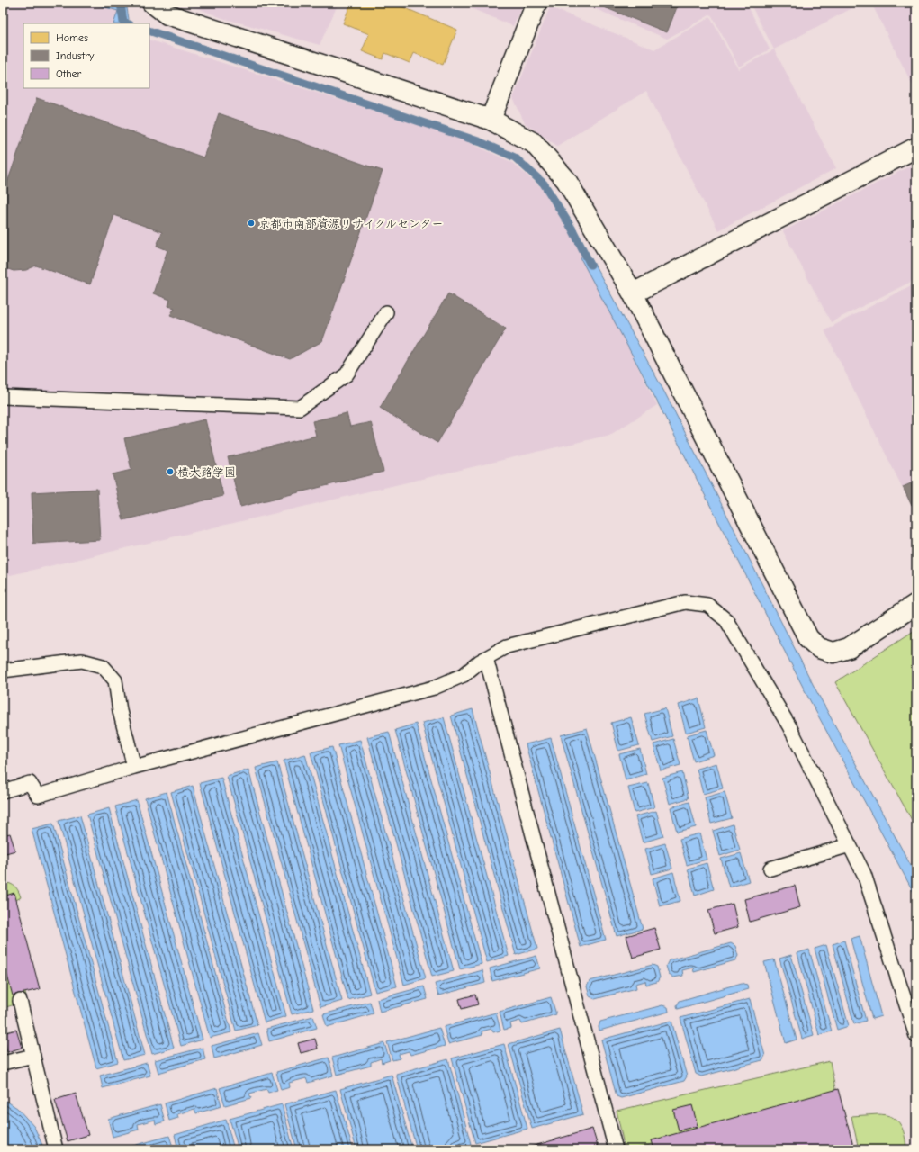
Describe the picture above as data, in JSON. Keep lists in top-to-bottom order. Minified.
{"places":["京都市南部資源リサイクルセンター","横大路学園"],"legend":["Homes","Industry","Other"]}
